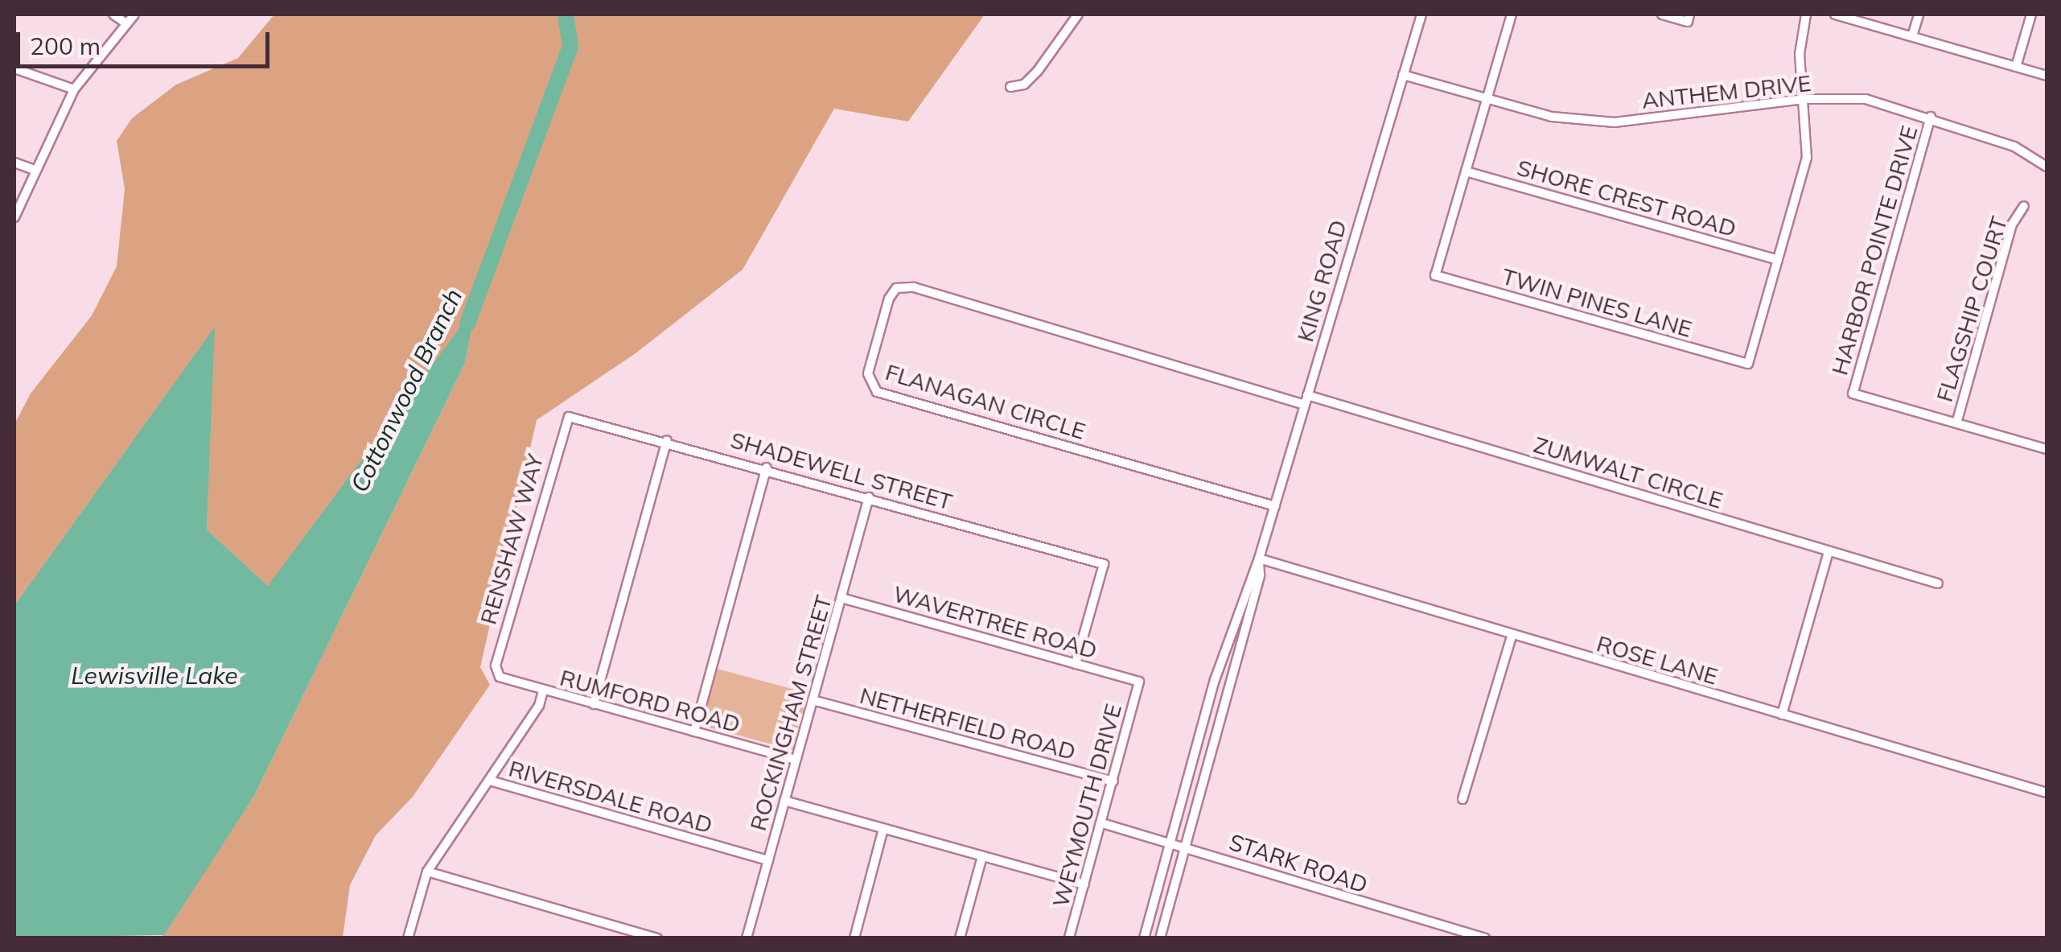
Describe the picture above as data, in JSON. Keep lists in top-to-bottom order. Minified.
{"streets":{"street":["ANTHEM DRIVE","SHORE CREST ROAD","HARBOR POINTE DRIVE","KING ROAD","TWIN PINES LANE","FLAGSHIP COURT","FLANAGAN CIRCLE","SHADEWELL STREET","ZUMWALT CIRCLE","RENSHAW WAY","WAVERTREE ROAD","ROSE LANE","RUMFORD ROAD","ROCKINGHAM STREET","NETHERFIELD ROAD","RIVERSDALE ROAD","WEYMOUTH DRIVE","STARK ROAD"]},"crossings":[["ANTHEM DRIVE","HARBOR POINTE DRIVE"],["ANTHEM DRIVE","KING ROAD"],["SHORE CREST ROAD","TWIN PINES LANE"],["HARBOR POINTE DRIVE","FLAGSHIP COURT"],["KING ROAD","FLANAGAN CIRCLE"],["KING ROAD","ZUMWALT CIRCLE"],["KING ROAD","ROSE LANE"],["KING ROAD","STARK ROAD"],["FLANAGAN CIRCLE","ZUMWALT CIRCLE"],["SHADEWELL STREET","RENSHAW WAY"],["SHADEWELL STREET","WAVERTREE ROAD"],["SHADEWELL STREET","ROCKINGHAM STREET"],["RENSHAW WAY","RUMFORD ROAD"],["WAVERTREE ROAD","ROCKINGHAM STREET"],["WAVERTREE ROAD","WEYMOUTH DRIVE"],["RUMFORD ROAD","ROCKINGHAM STREET"],["ROCKINGHAM STREET","NETHERFIELD ROAD"],["ROCKINGHAM STREET","RIVERSDALE ROAD"],["NETHERFIELD ROAD","WEYMOUTH DRIVE"],["WEYMOUTH DRIVE","STARK ROAD"]],"water":["Cottonwood Branch","Lewisville Lake"],"scale_bar":"200 m"}
